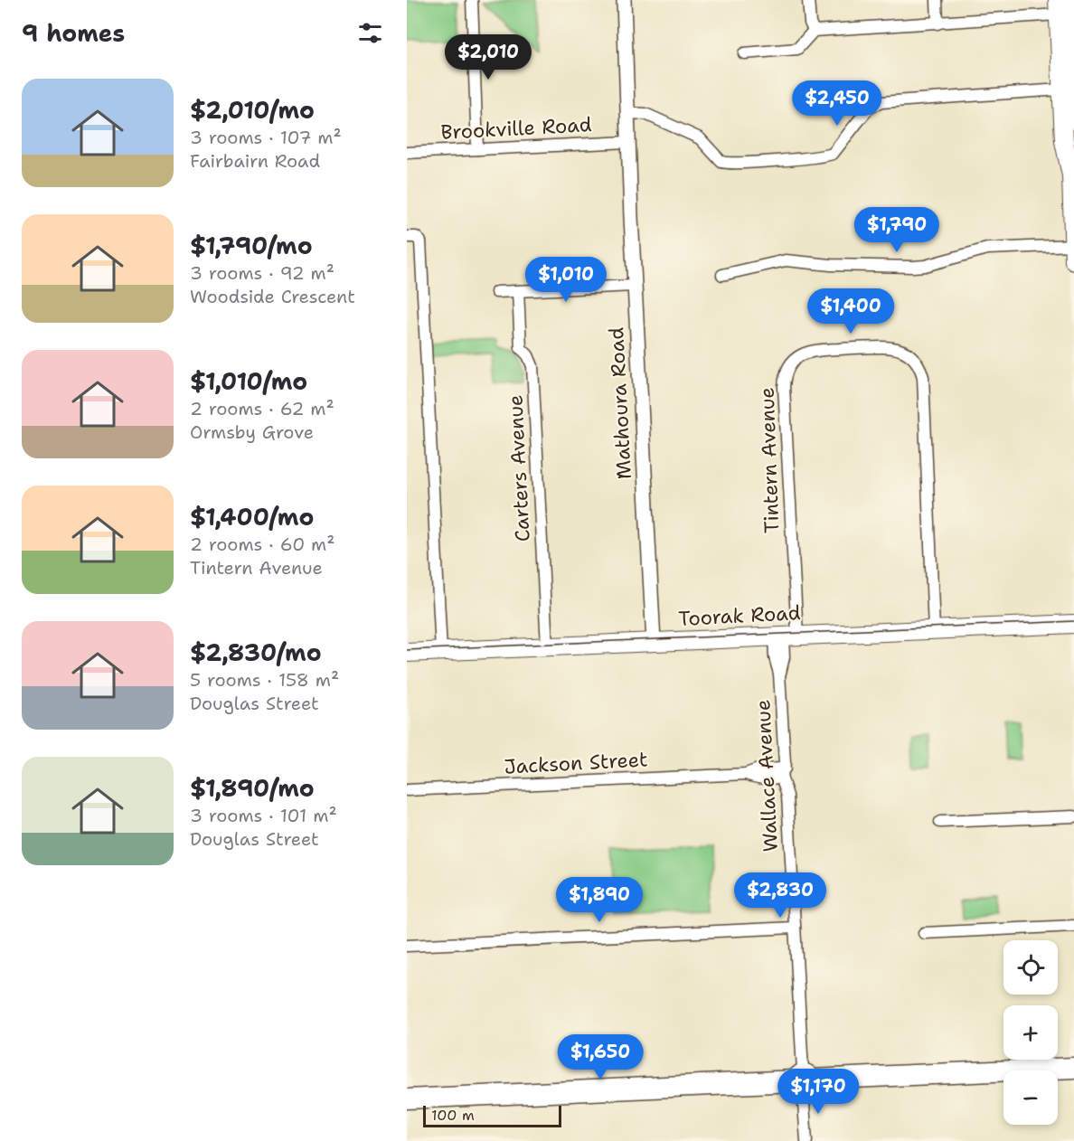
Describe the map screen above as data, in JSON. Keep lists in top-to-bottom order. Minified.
{"streets":{"main road":["Toorak Road"],"street":["Brookville Road","Mathoura Road","Tintern Avenue","Carters Avenue","Jackson Street","Wallace Avenue"]},"crossings":[["Brookville Road","Mathoura Road"],["Mathoura Road","Toorak Road"],["Tintern Avenue","Toorak Road"],["Tintern Avenue","Wallace Avenue"],["Carters Avenue","Toorak Road"],["Toorak Road","Wallace Avenue"],["Jackson Street","Wallace Avenue"]],"scale_bar":"100 m","page":{"heading":"9 homes","price":["$2,010","$2,450","$1,790","$1,010","$1,400","$2,830","$1,890","$1,650","$1,170"],"list":[{"name":"$2,010/mo","note":"3 rooms · 107 m² · Fairbairn Road"},{"name":"$1,790/mo","note":"3 rooms · 92 m² · Woodside Crescent"},{"name":"$1,010/mo","note":"2 rooms · 62 m² · Ormsby Grove"},{"name":"$1,400/mo","note":"2 rooms · 60 m² · Tintern Avenue"},{"name":"$2,830/mo","note":"5 rooms · 158 m² · Douglas Street"},{"name":"$1,890/mo","note":"3 rooms · 101 m² · Douglas Street"}],"map_buttons":["+","−"],"scale":"100 m"}}
